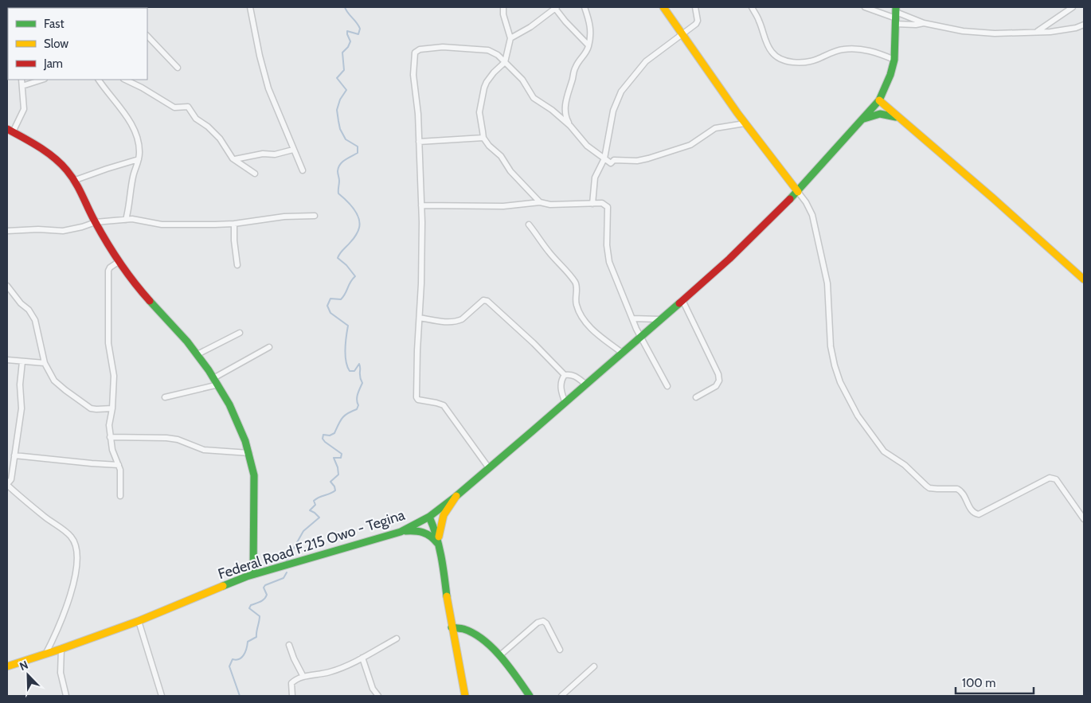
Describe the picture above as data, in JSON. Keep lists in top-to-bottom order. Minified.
{"streets":{"street":["Federal Road F.215 Owo - Tegina"]},"legend":["Fast","Slow","Jam"],"scale_bar":"100 m","north":"top left"}
